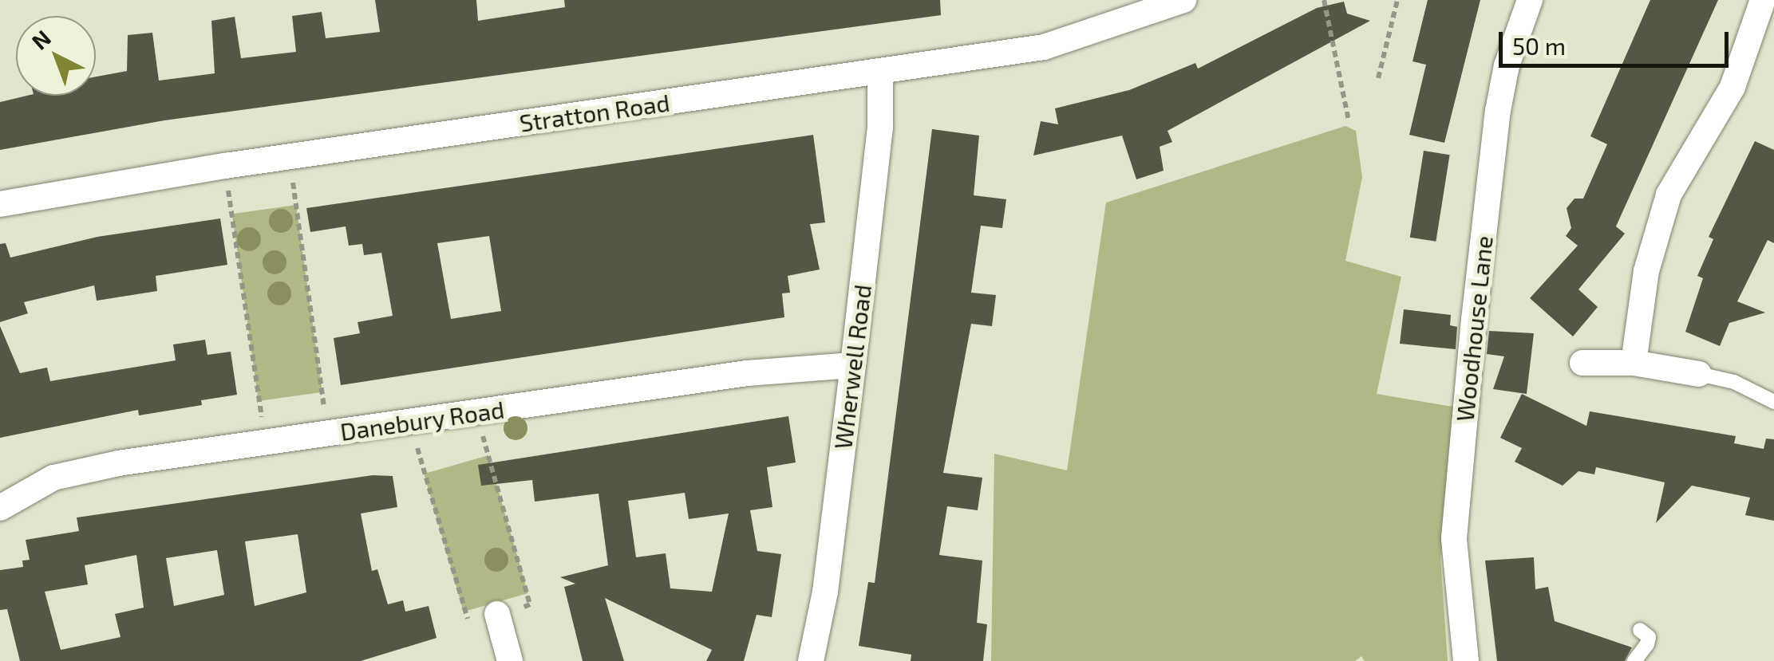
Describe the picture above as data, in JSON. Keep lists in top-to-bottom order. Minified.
{"streets":{"street":["Stratton Road","Woodhouse Lane","Wherwell Road","Danebury Road"]},"crossings":[["Stratton Road","Wherwell Road"],["Wherwell Road","Danebury Road"]],"scale_bar":"50 m","north":"top left"}
